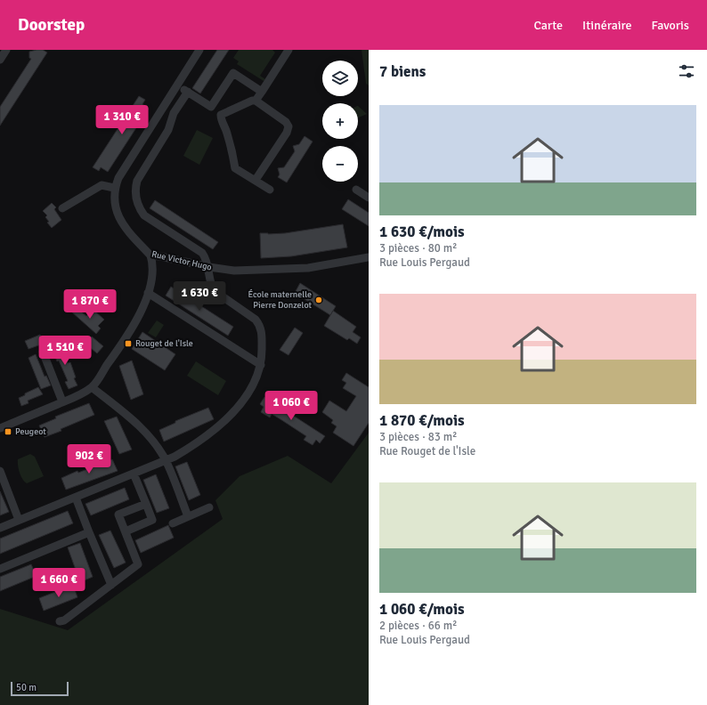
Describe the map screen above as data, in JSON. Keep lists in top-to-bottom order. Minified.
{"streets":{"street":["Rue Victor Hugo"]},"places":{"other":["École maternelle Pierre Donzelot"],"transit":["Rouget de l'Isle","Peugeot"]},"scale_bar":"50 m","page":{"header":"Doorstep","nav":["Carte","Itinéraire","Favoris"],"heading":"7 biens","map_buttons":["+","−"],"list":[{"name":"1 630 €/mois","note":"3 pièces · 80 m² · Rue Louis Pergaud"},{"name":"1 870 €/mois","note":"3 pièces · 83 m² · Rue Rouget de l'Isle"},{"name":"1 060 €/mois","note":"2 pièces · 66 m² · Rue Louis Pergaud"}],"price":["1 310 €","1 630 €","1 870 €","1 510 €","1 060 €","902 €","1 660 €"],"scale":"50 m"}}
